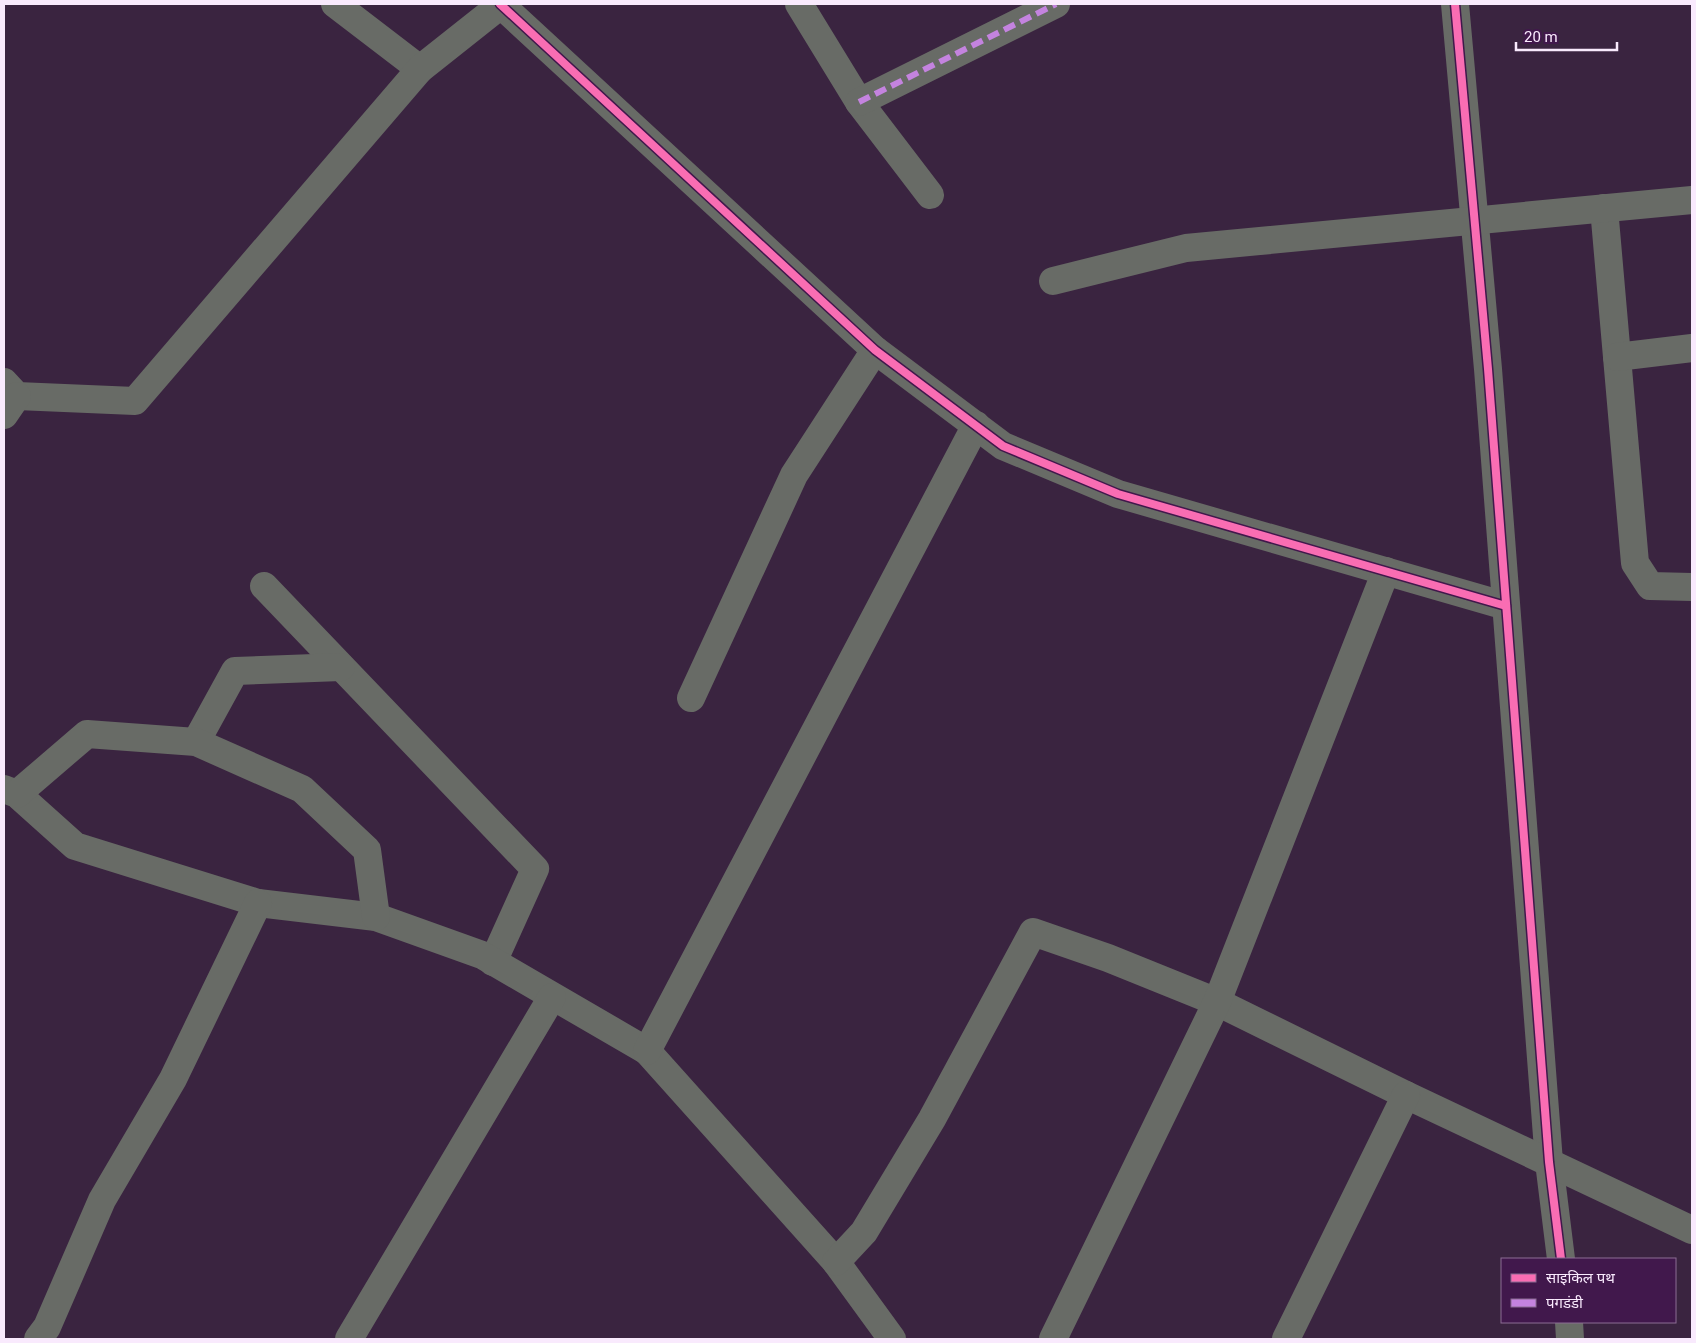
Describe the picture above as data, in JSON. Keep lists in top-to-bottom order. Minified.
{"legend":["साइकिल पथ","पगडंडी"],"scale_bar":"20 m"}
